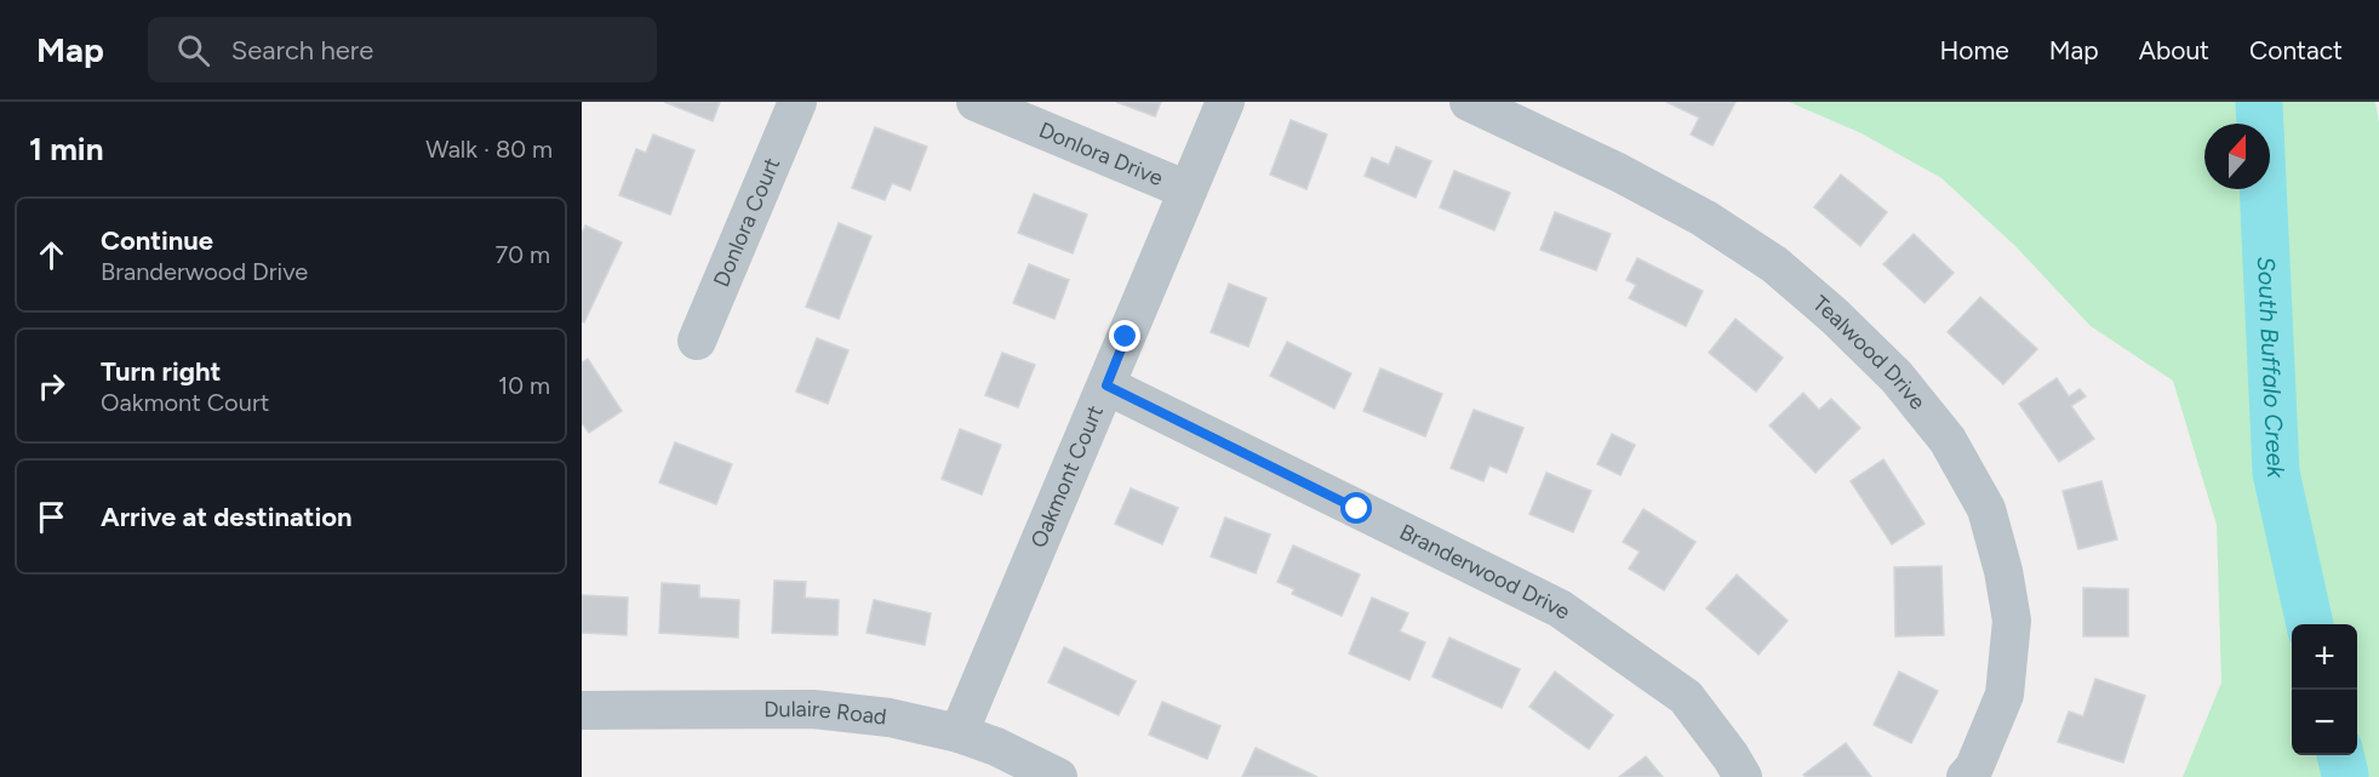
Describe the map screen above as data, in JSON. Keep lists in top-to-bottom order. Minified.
{"streets":{"street":["Donlora Drive","Donlora Court","Tealwood Drive","Oakmont Court","Branderwood Drive","Dulaire Road"]},"crossings":[["Donlora Drive","Oakmont Court"],["Oakmont Court","Branderwood Drive"],["Oakmont Court","Dulaire Road"]],"water":["South Buffalo Creek"],"north":"top","page":{"header":"Map","search":"Search here","nav":["Home","Map","About","Contact"],"heading":["1 min","Walk · 80 m"],"list":[["Continue","Branderwood Drive","70 m"],["Turn right","Oakmont Court","10 m"],"Arrive at destination"],"map_buttons":["+","−"]}}
